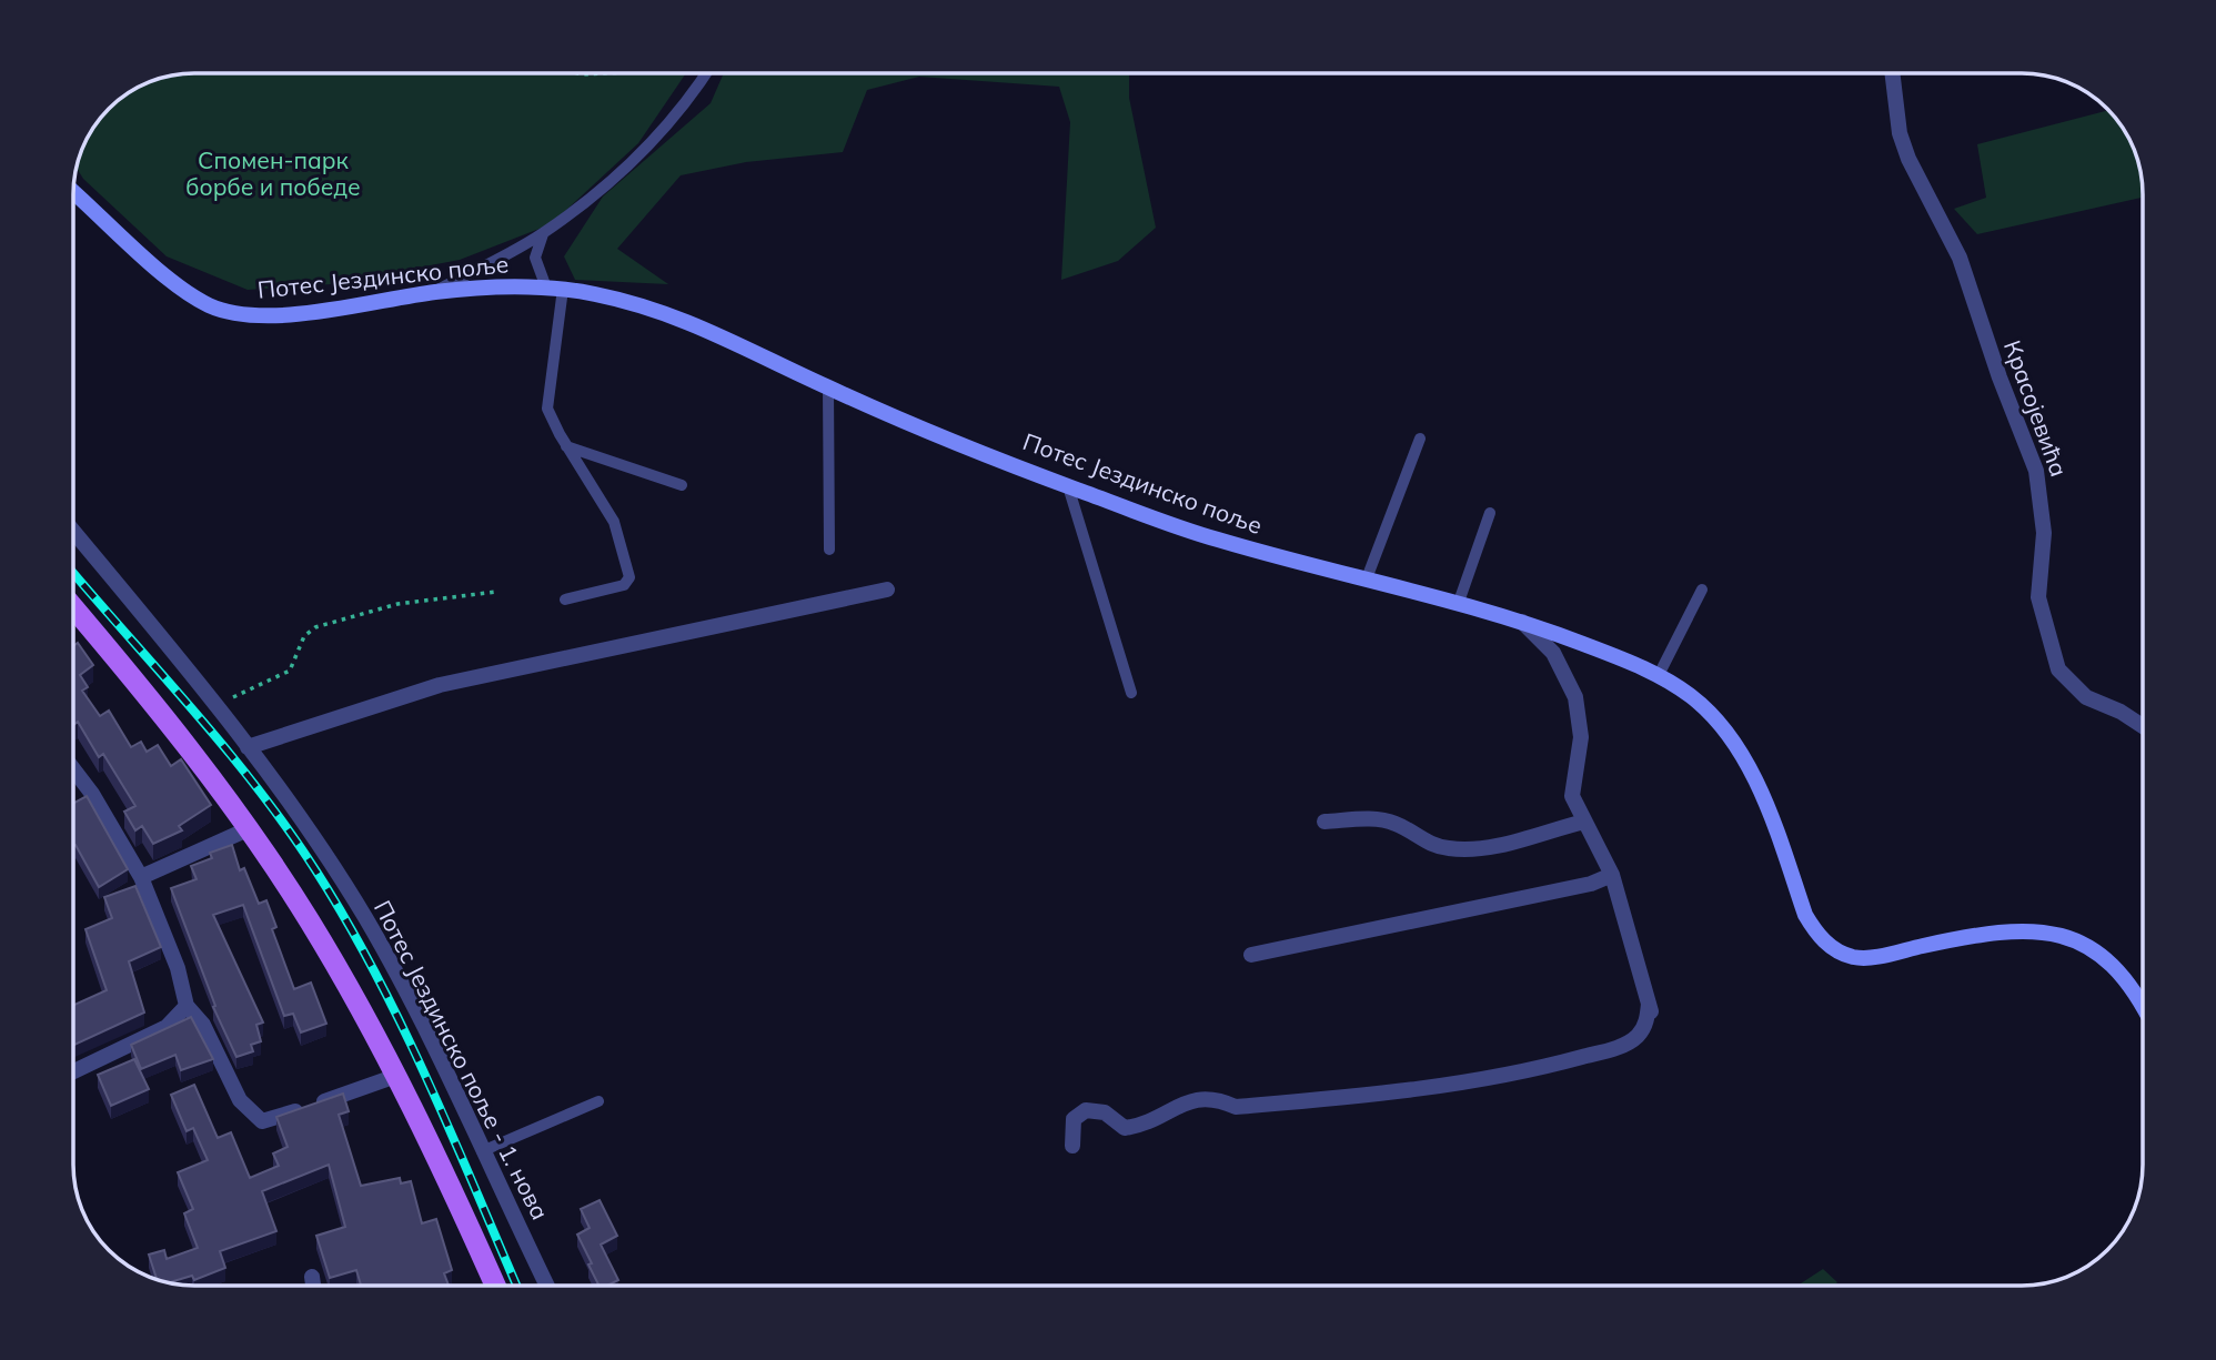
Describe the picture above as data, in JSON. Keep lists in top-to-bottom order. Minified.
{"streets":{"main road":["Потес Јездинско поље"],"street":["Красојевића","Потес Јездинско поље - 1. нова"]},"parks":["Спомен-парк борбе и победе"]}
